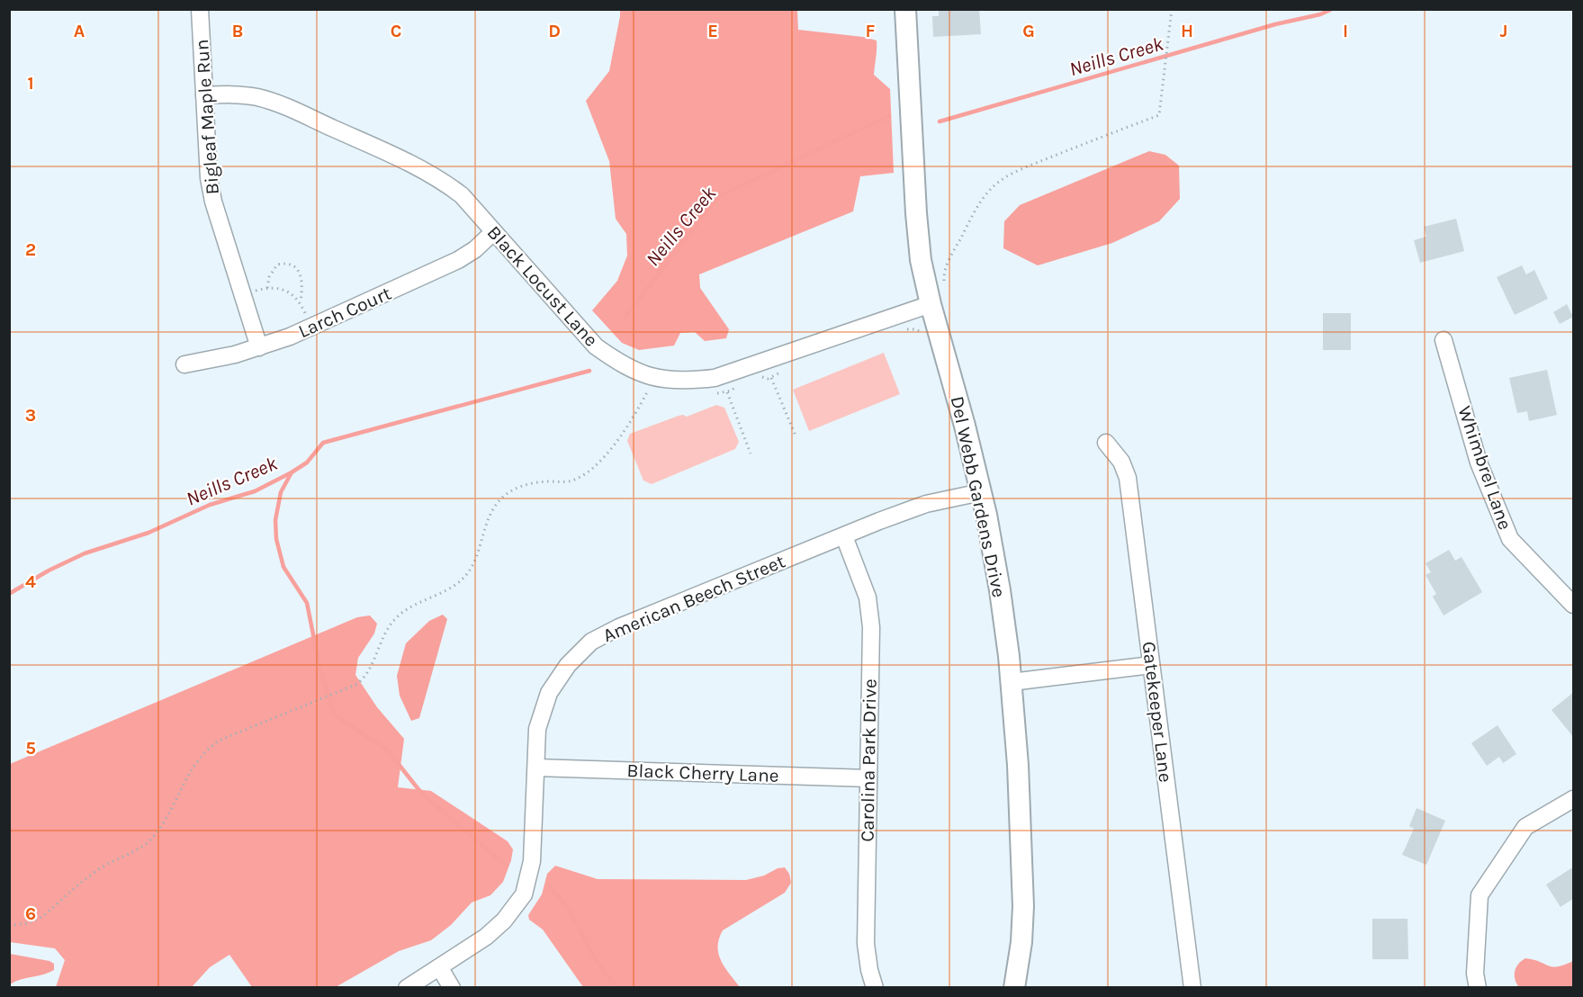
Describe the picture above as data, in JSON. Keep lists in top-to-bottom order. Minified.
{"streets":{"street":["Bigleaf Maple Run","Black Locust Lane","Larch Court","Whimbrel Lane","Del Webb Gardens Drive","American Beech Street","Gatekeeper Lane","Carolina Park Drive","Black Cherry Lane"]},"crossings":[["Bigleaf Maple Run","Black Locust Lane"],["Bigleaf Maple Run","Larch Court"],["Black Locust Lane","Larch Court"],["Black Locust Lane","Del Webb Gardens Drive"],["Del Webb Gardens Drive","American Beech Street"],["American Beech Street","Carolina Park Drive"],["American Beech Street","Black Cherry Lane"],["Carolina Park Drive","Black Cherry Lane"]],"water":["Neills Creek"],"grid":{"columns":["A","B","C","D","E","F","G","H","I","J"],"rows":["1","2","3","4","5","6"]}}
